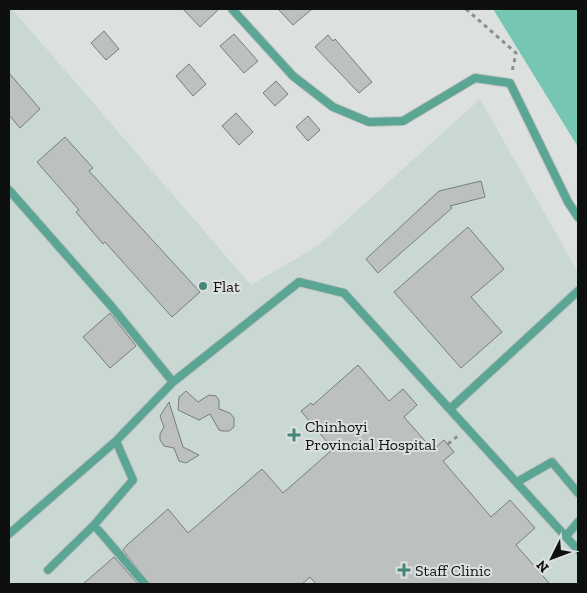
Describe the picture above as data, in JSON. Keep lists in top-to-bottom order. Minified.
{"places":{"other":["Flat"],"health":["Chinhoyi Provincial Hospital","Staff Clinic"]},"north":"bottom left"}
